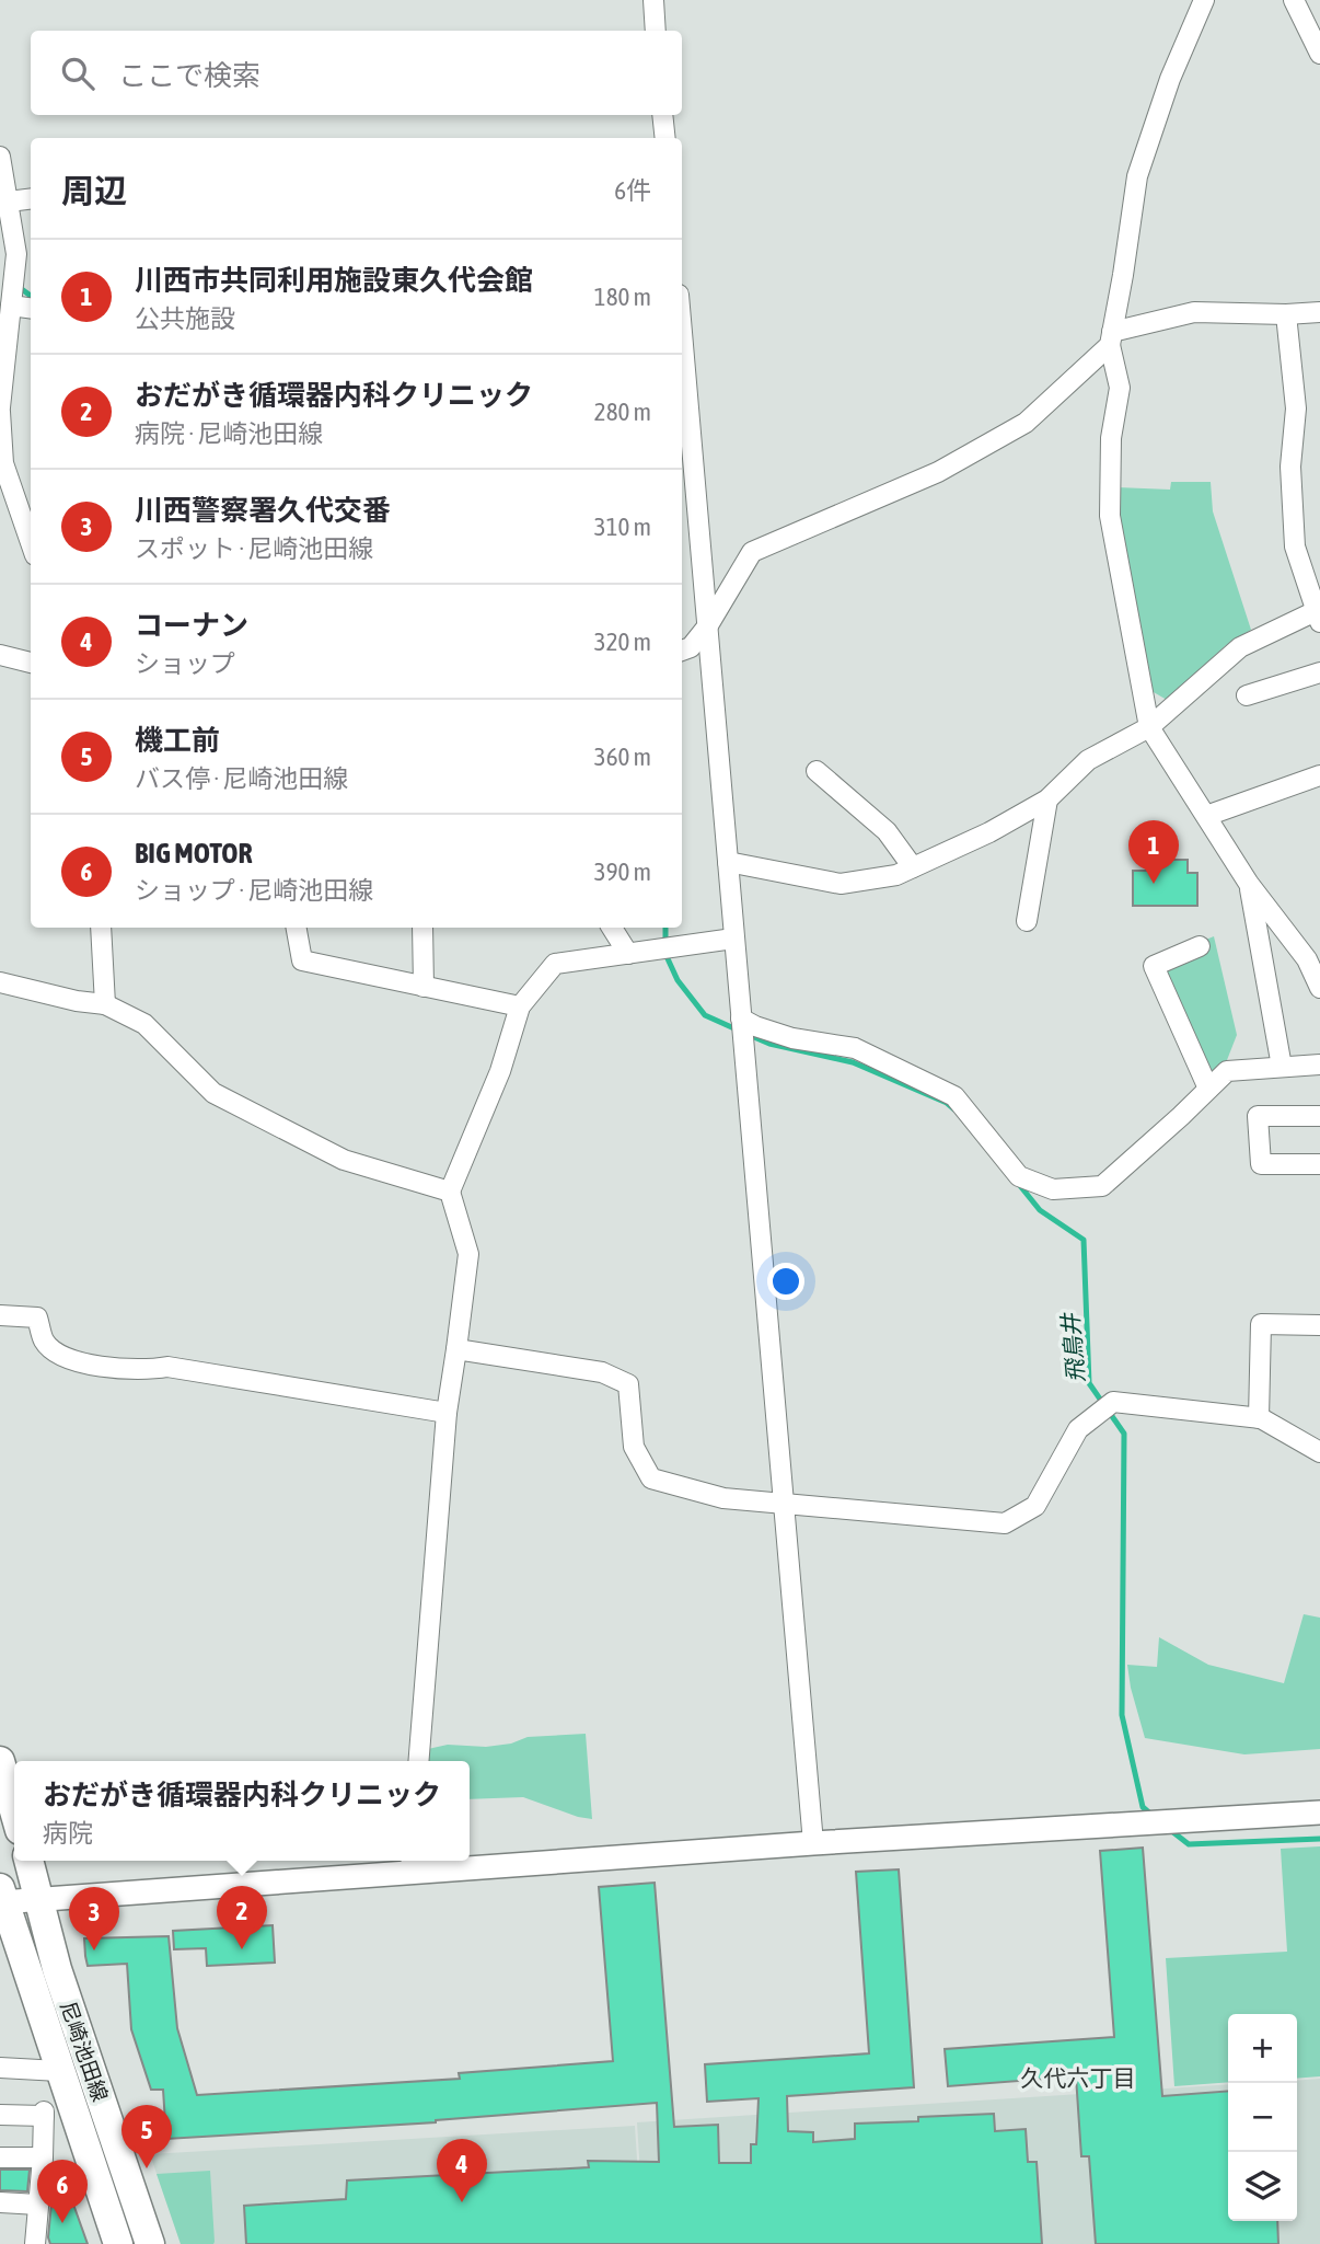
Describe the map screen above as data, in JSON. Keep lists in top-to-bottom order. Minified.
{"streets":{"main road":["尼崎池田線"]},"districts":["久代六丁目"],"water":["飛鳥井"],"page":{"search":"ここで検索","heading":["周辺","6件"],"list":[{"mark":"1","name":"川西市共同利用施設東久代会館","note":"公共施設","value":"180 m"},{"mark":"2","name":"おだがき循環器内科クリニック","note":"病院 · 尼崎池田線","value":"280 m"},{"mark":"3","name":"川西警察署久代交番","note":"スポット · 尼崎池田線","value":"310 m"},{"mark":"4","name":"コーナン","note":"ショップ","value":"320 m"},{"mark":"5","name":"機工前","note":"バス停 · 尼崎池田線","value":"360 m"},{"mark":"6","name":"BIG MOTOR","note":"ショップ · 尼崎池田線","value":"390 m"}],"pins":["1","2","3","5","4","6"],"popup":["おだがき循環器内科クリニック","病院"],"map_buttons":["+","−"]}}
